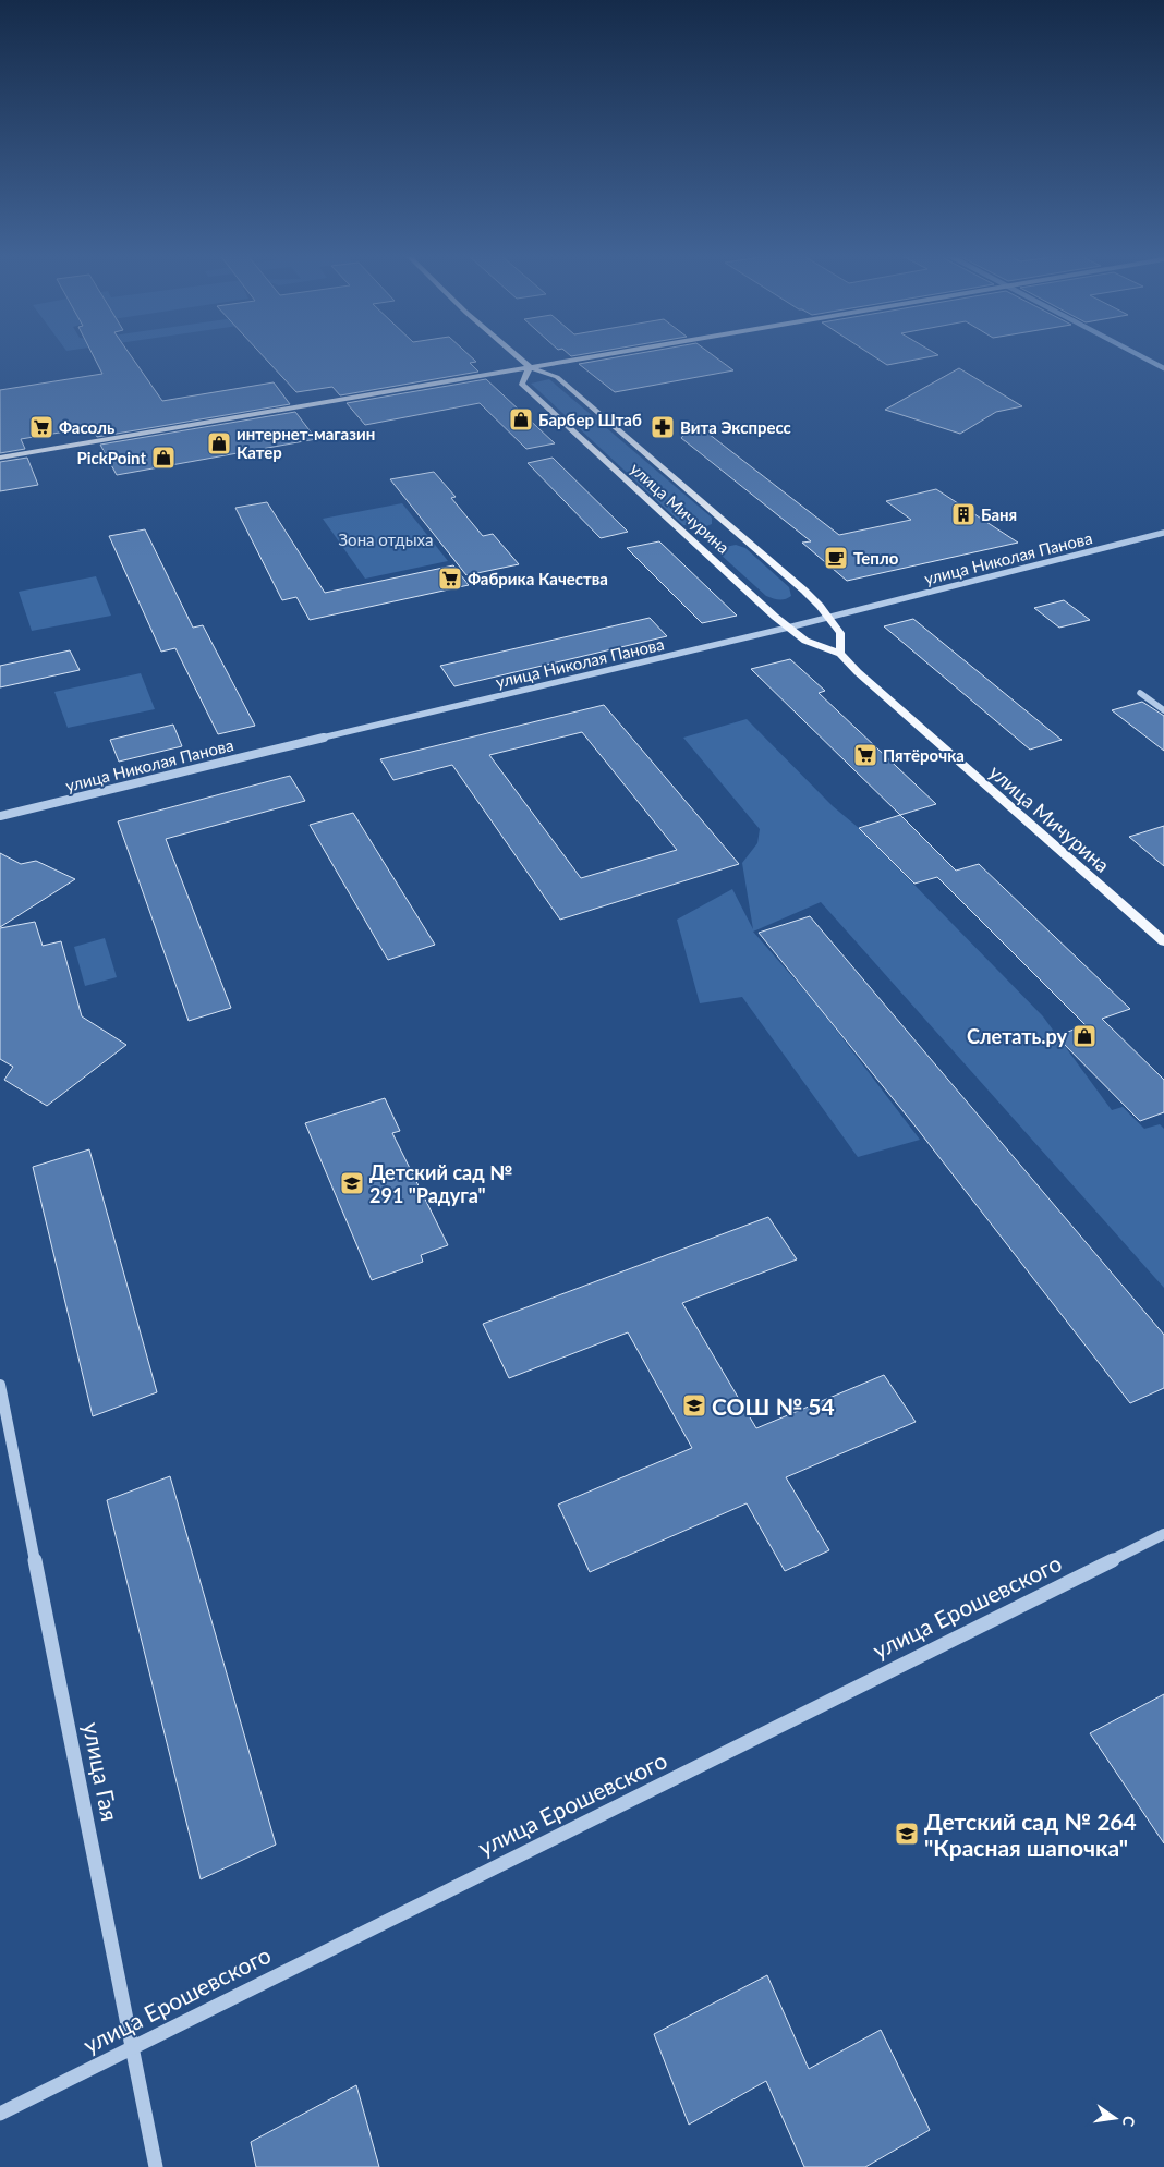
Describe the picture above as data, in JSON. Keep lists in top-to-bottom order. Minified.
{"streets":{"main road":["улица Мичурина"],"street":["улица Николая Панова","улица Ерошевского","улица Гая"]},"crossings":[["улица Мичурина","улица Николая Панова"],["улица Ерошевского","улица Гая"]],"parks":["Зона отдыха"],"places":{"shop":["Барбер Штаб","интернет-магазин Катер","PickPoint","Слетать.ру"],"supermarket":["Фасоль","Фабрика Качества","Пятёрочка"],"pharmacy":["Вита Экспресс"],"building":["Баня"],"cafe":["Тепло"],"school or university":["Детский сад № 291 \"Радуга\"","СОШ № 54","Детский сад № 264 \"Красная шапочка\""]},"north":"right"}
